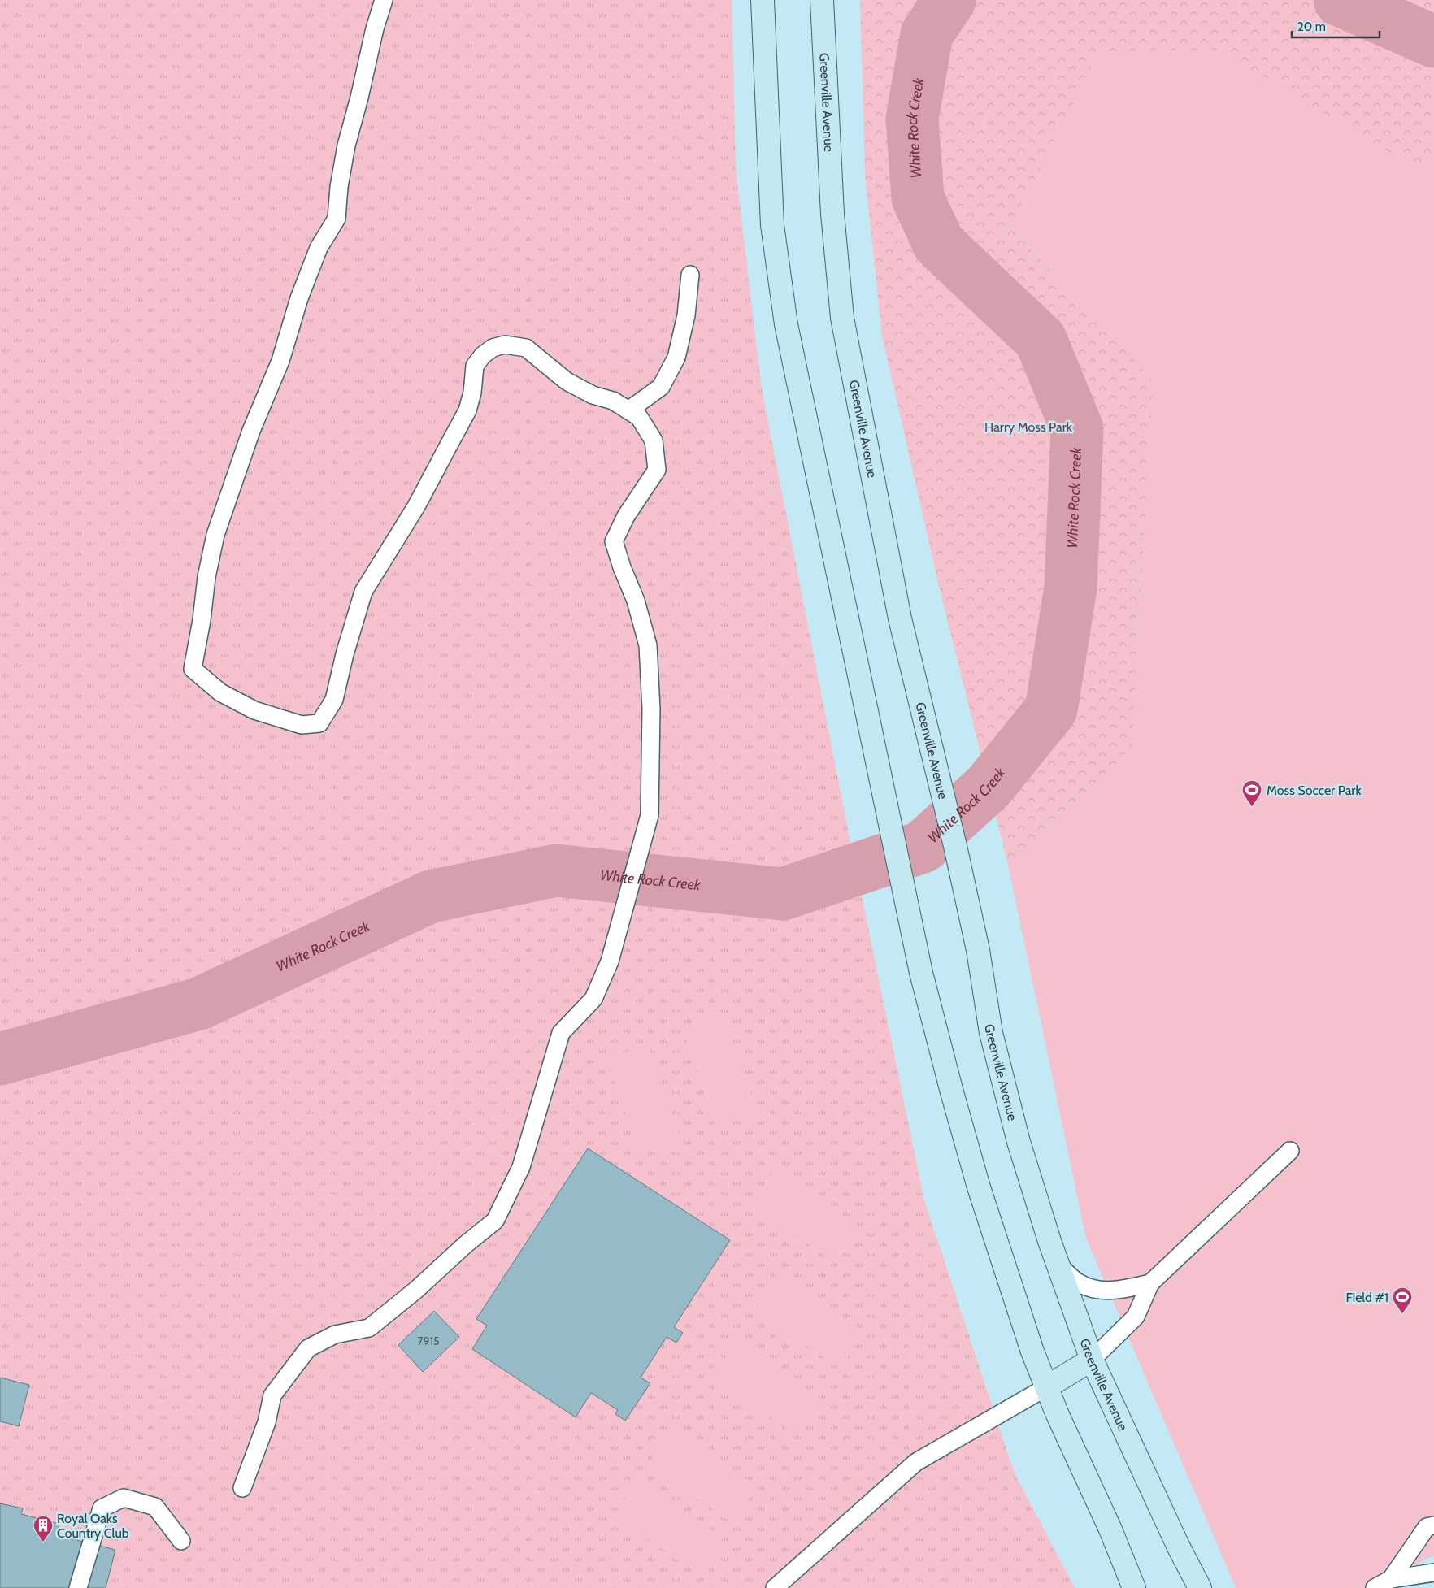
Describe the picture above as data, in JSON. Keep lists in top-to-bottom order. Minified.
{"streets":{"main road":["Greenville Avenue"]},"water":["White Rock Creek"],"parks":["Harry Moss Park"],"places":{"sports":["Moss Soccer Park","Field #1"],"building":["Royal Oaks Country Club"]},"house_numbers":["7915"],"scale_bar":"20 m"}
